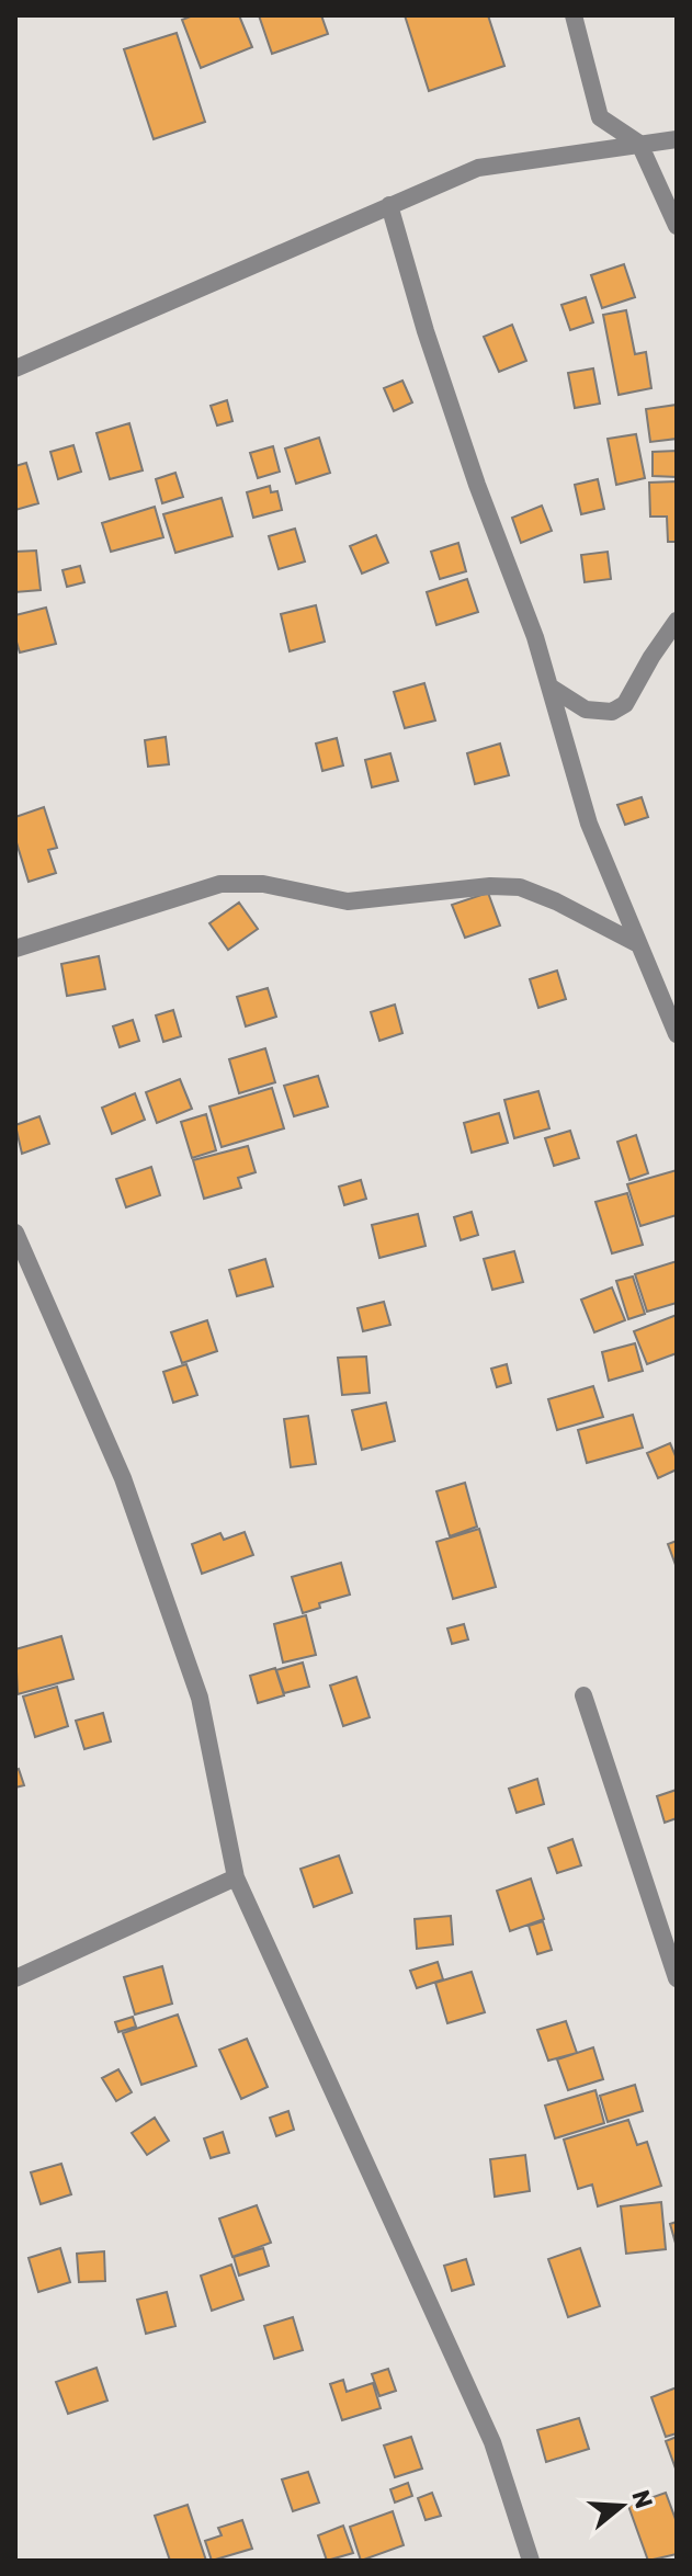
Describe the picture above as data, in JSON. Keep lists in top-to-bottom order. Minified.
{"north":"right"}
